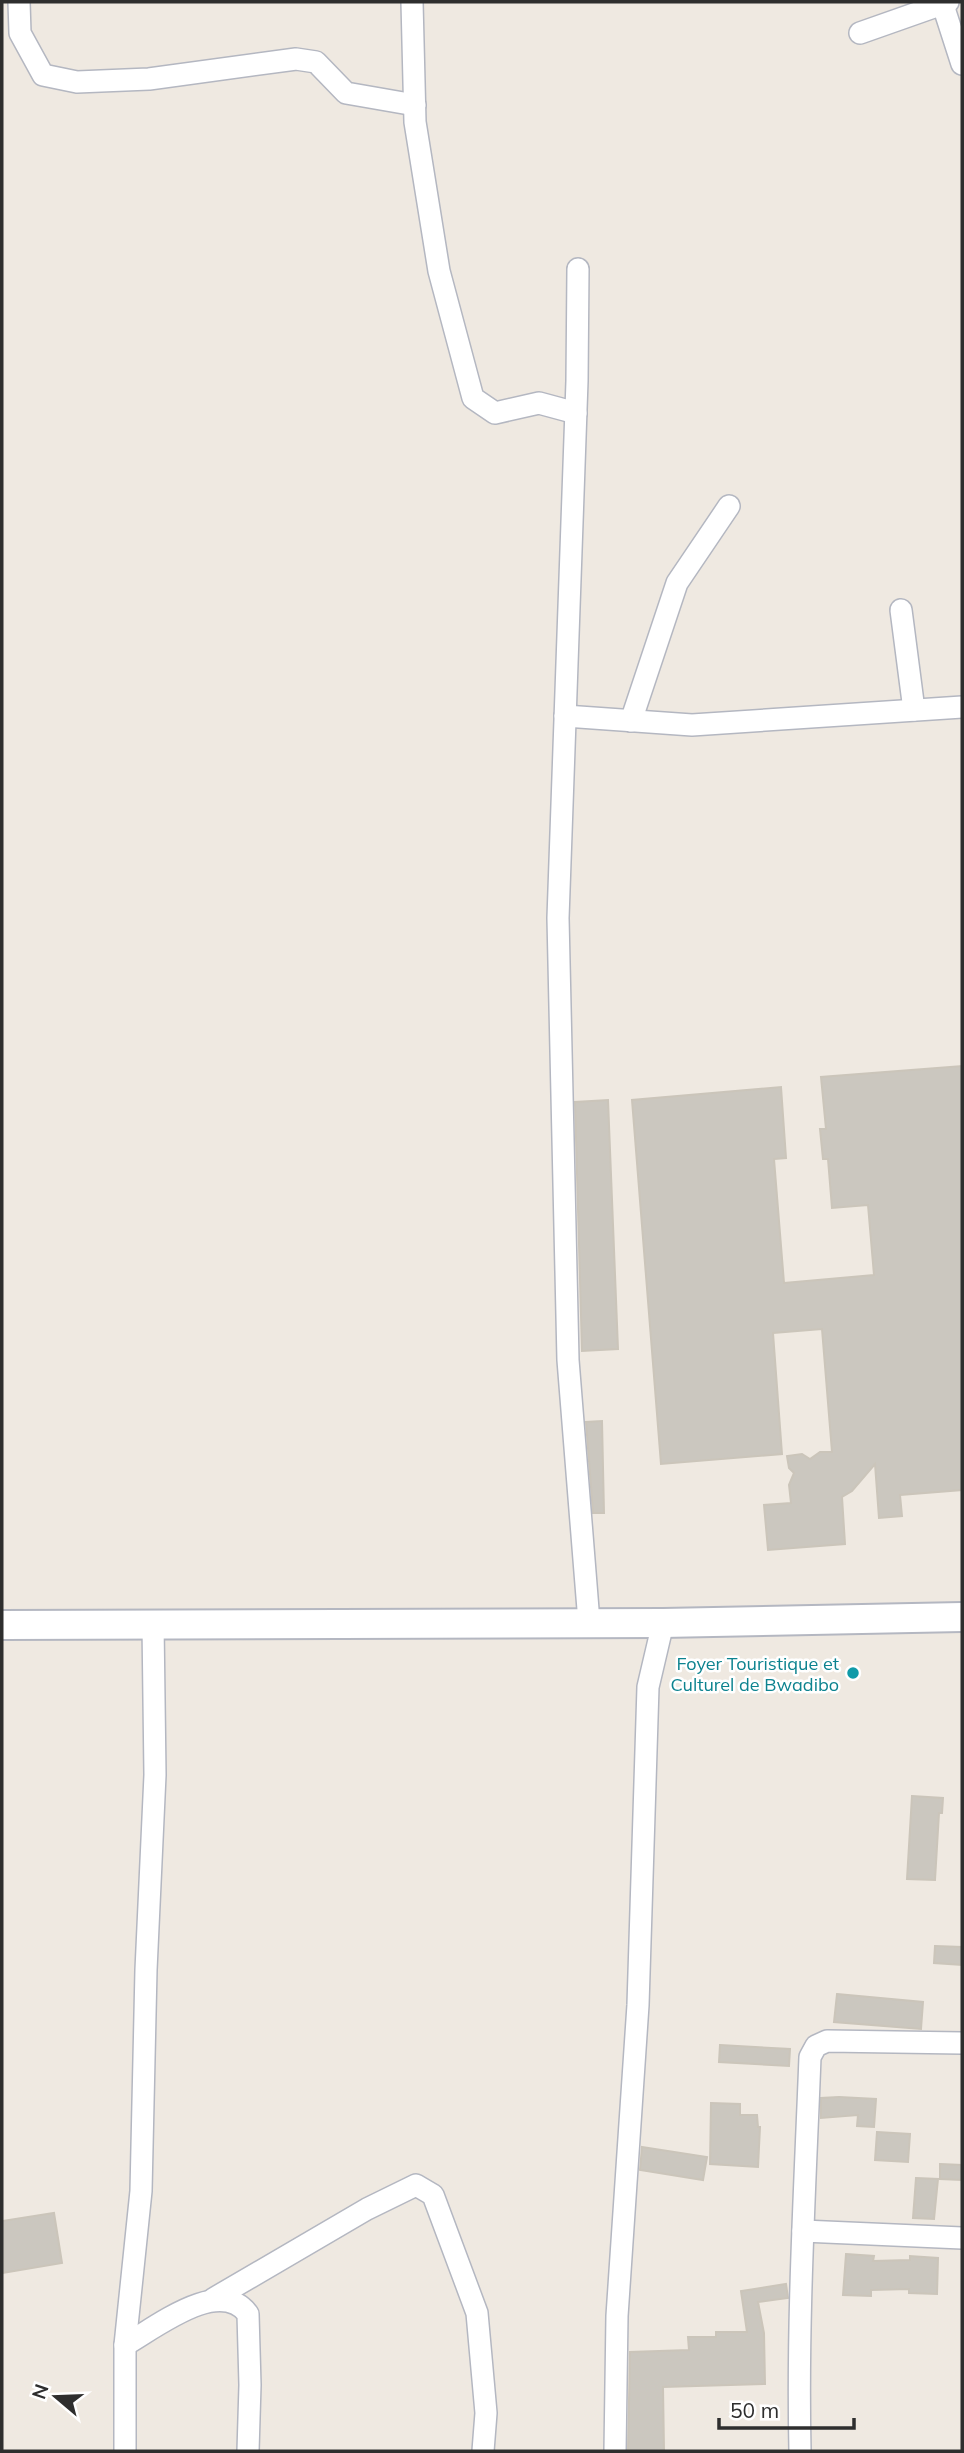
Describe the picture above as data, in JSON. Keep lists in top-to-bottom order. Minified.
{"places":["Foyer Touristique et Culturel de Bwadibo"],"scale_bar":"50 m","north":"left"}
